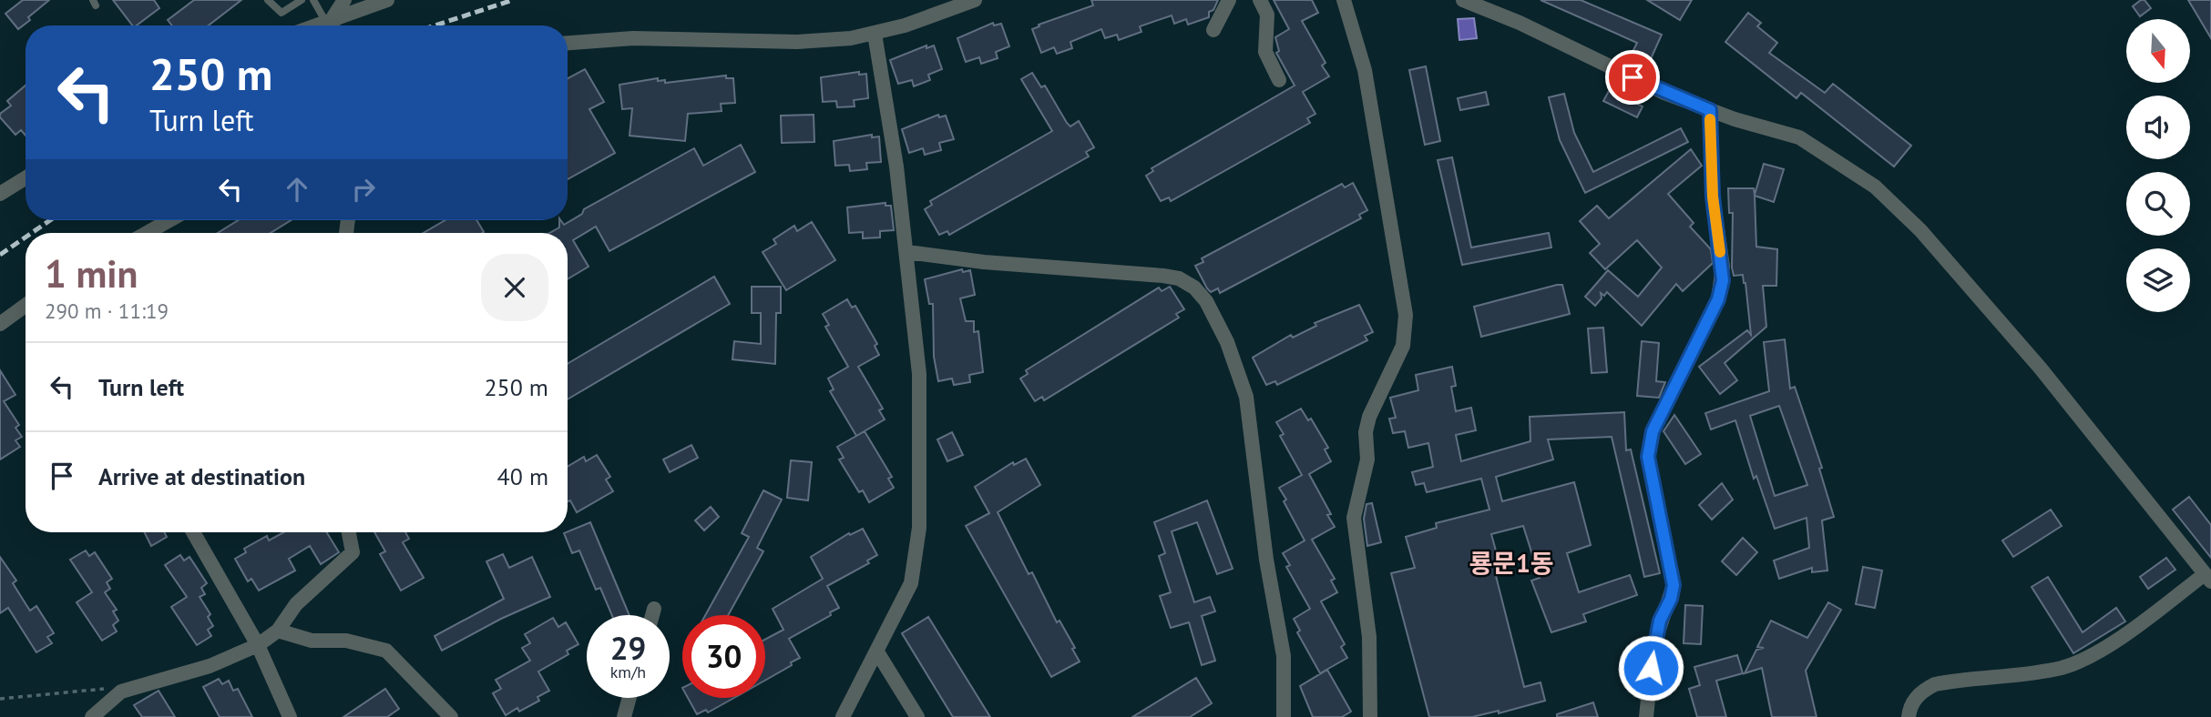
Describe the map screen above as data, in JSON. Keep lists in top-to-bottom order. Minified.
{"districts":["룡문1동"],"north":"bottom","page":{"turn":["250 m","Turn left"],"heading":["1 min","290 m · 11:19"],"list":[{"name":"Turn left","value":"250 m"},{"name":"Arrive at destination","value":"40 m"}],"speed":"29 km/h","limit":"30"}}
